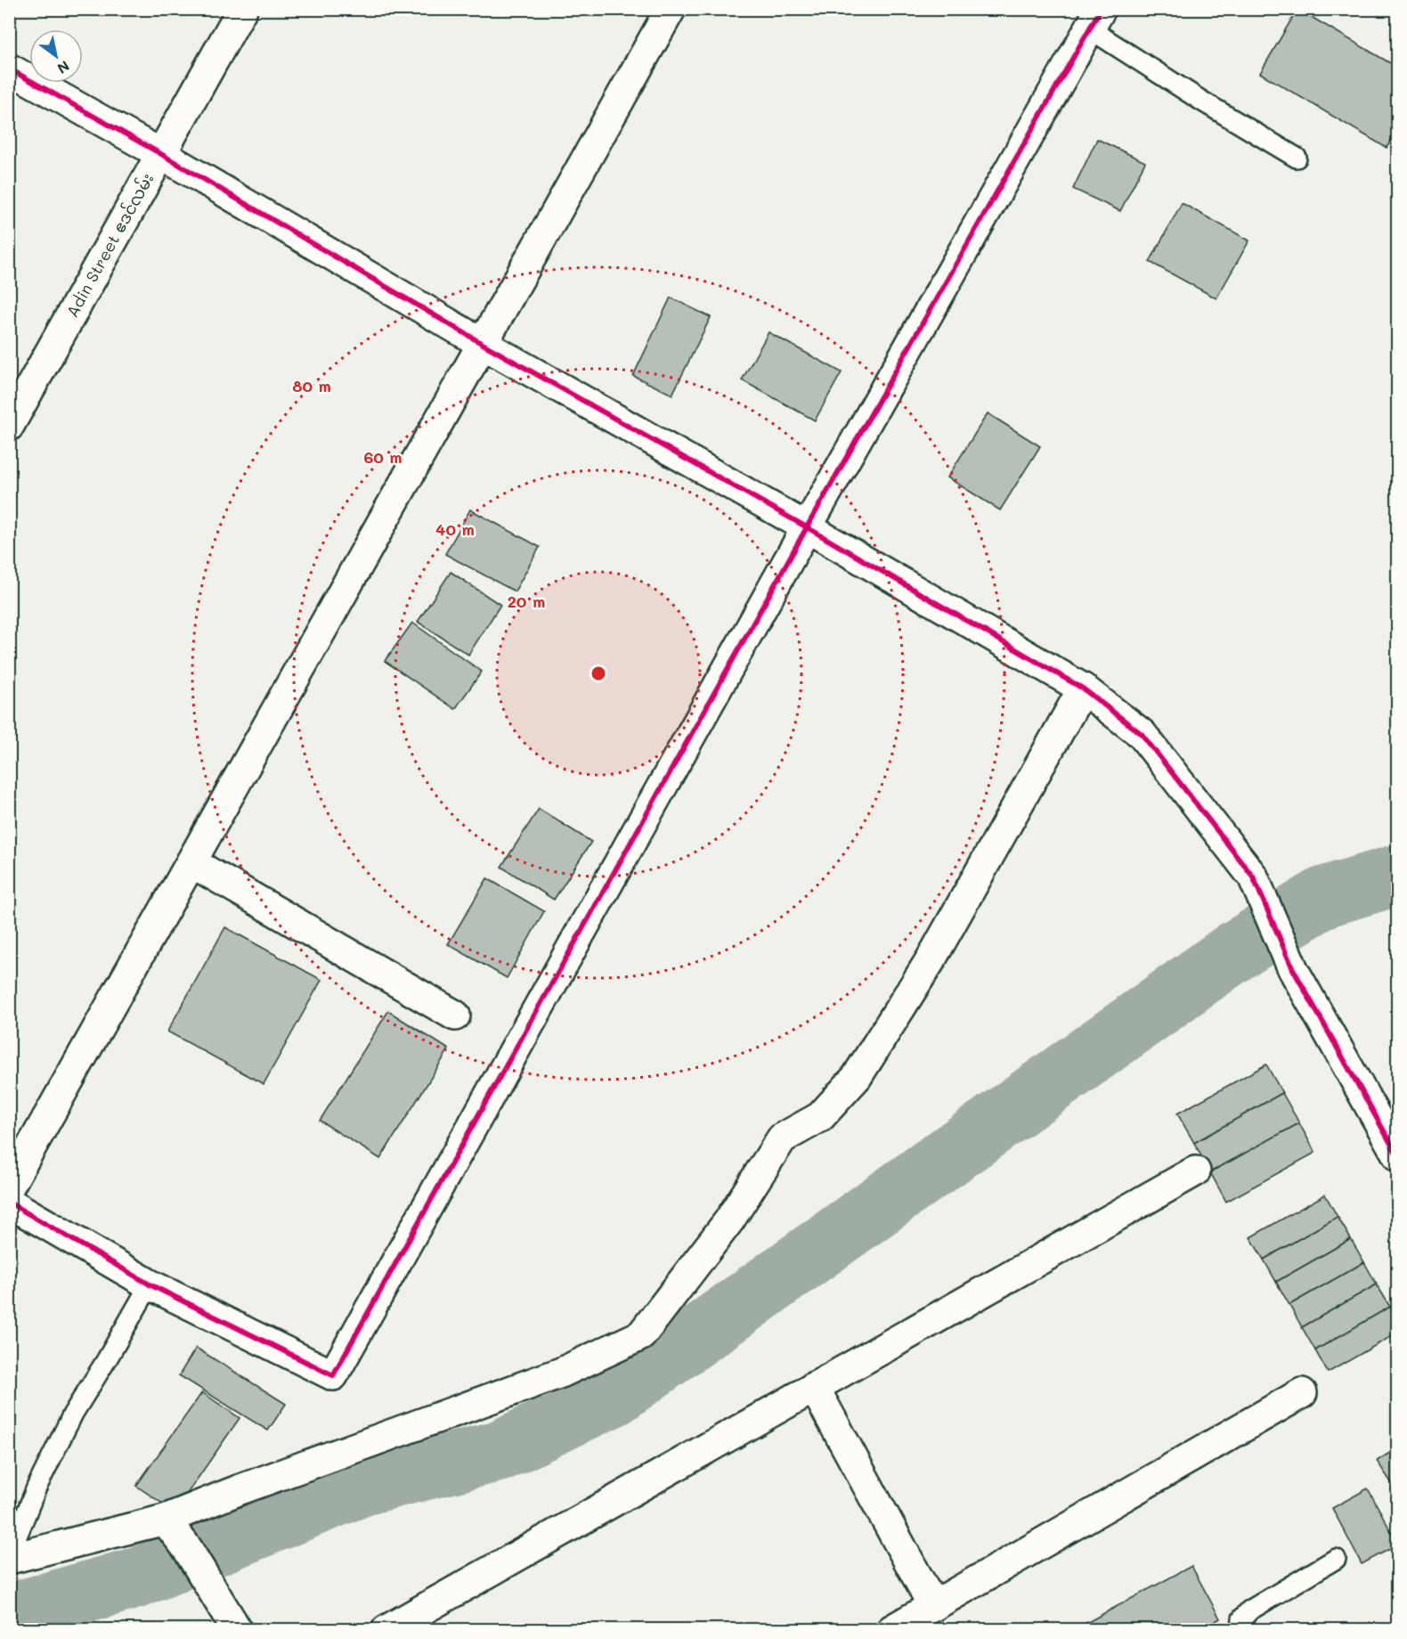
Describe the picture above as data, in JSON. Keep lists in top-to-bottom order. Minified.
{"streets":{"street":["Adin Street ဧဒင်လမ်း"]},"north":"bottom right","rings":["80 m","60 m","40 m","20 m"]}
